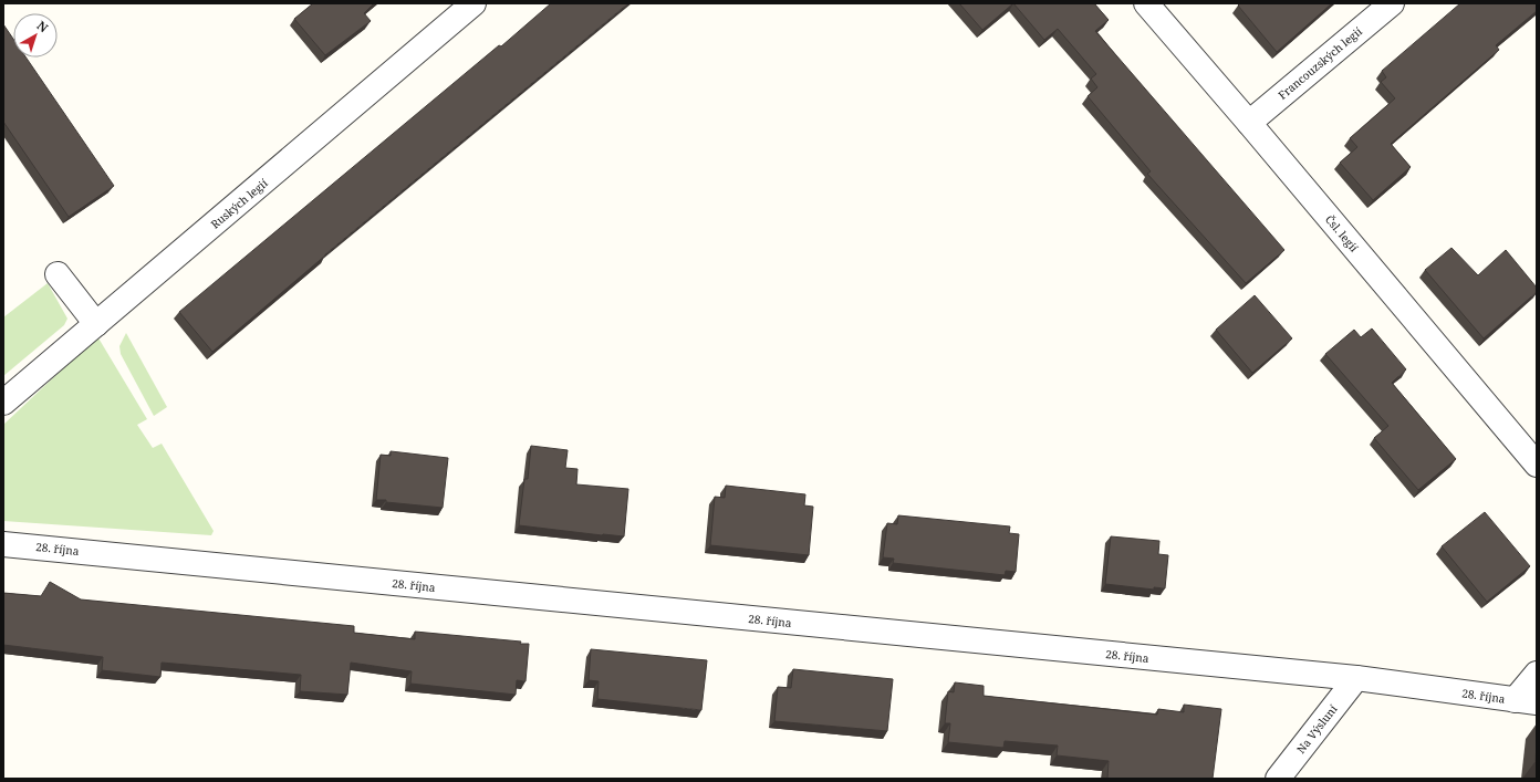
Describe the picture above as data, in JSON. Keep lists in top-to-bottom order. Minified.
{"streets":{"street":["Francouzských legií","Ruských legií","Čsl. legií","28. října","Na Výsluní"]},"crossings":[["Francouzských legií","Čsl. legií"],["28. října","Na Výsluní"]],"north":"top right"}
